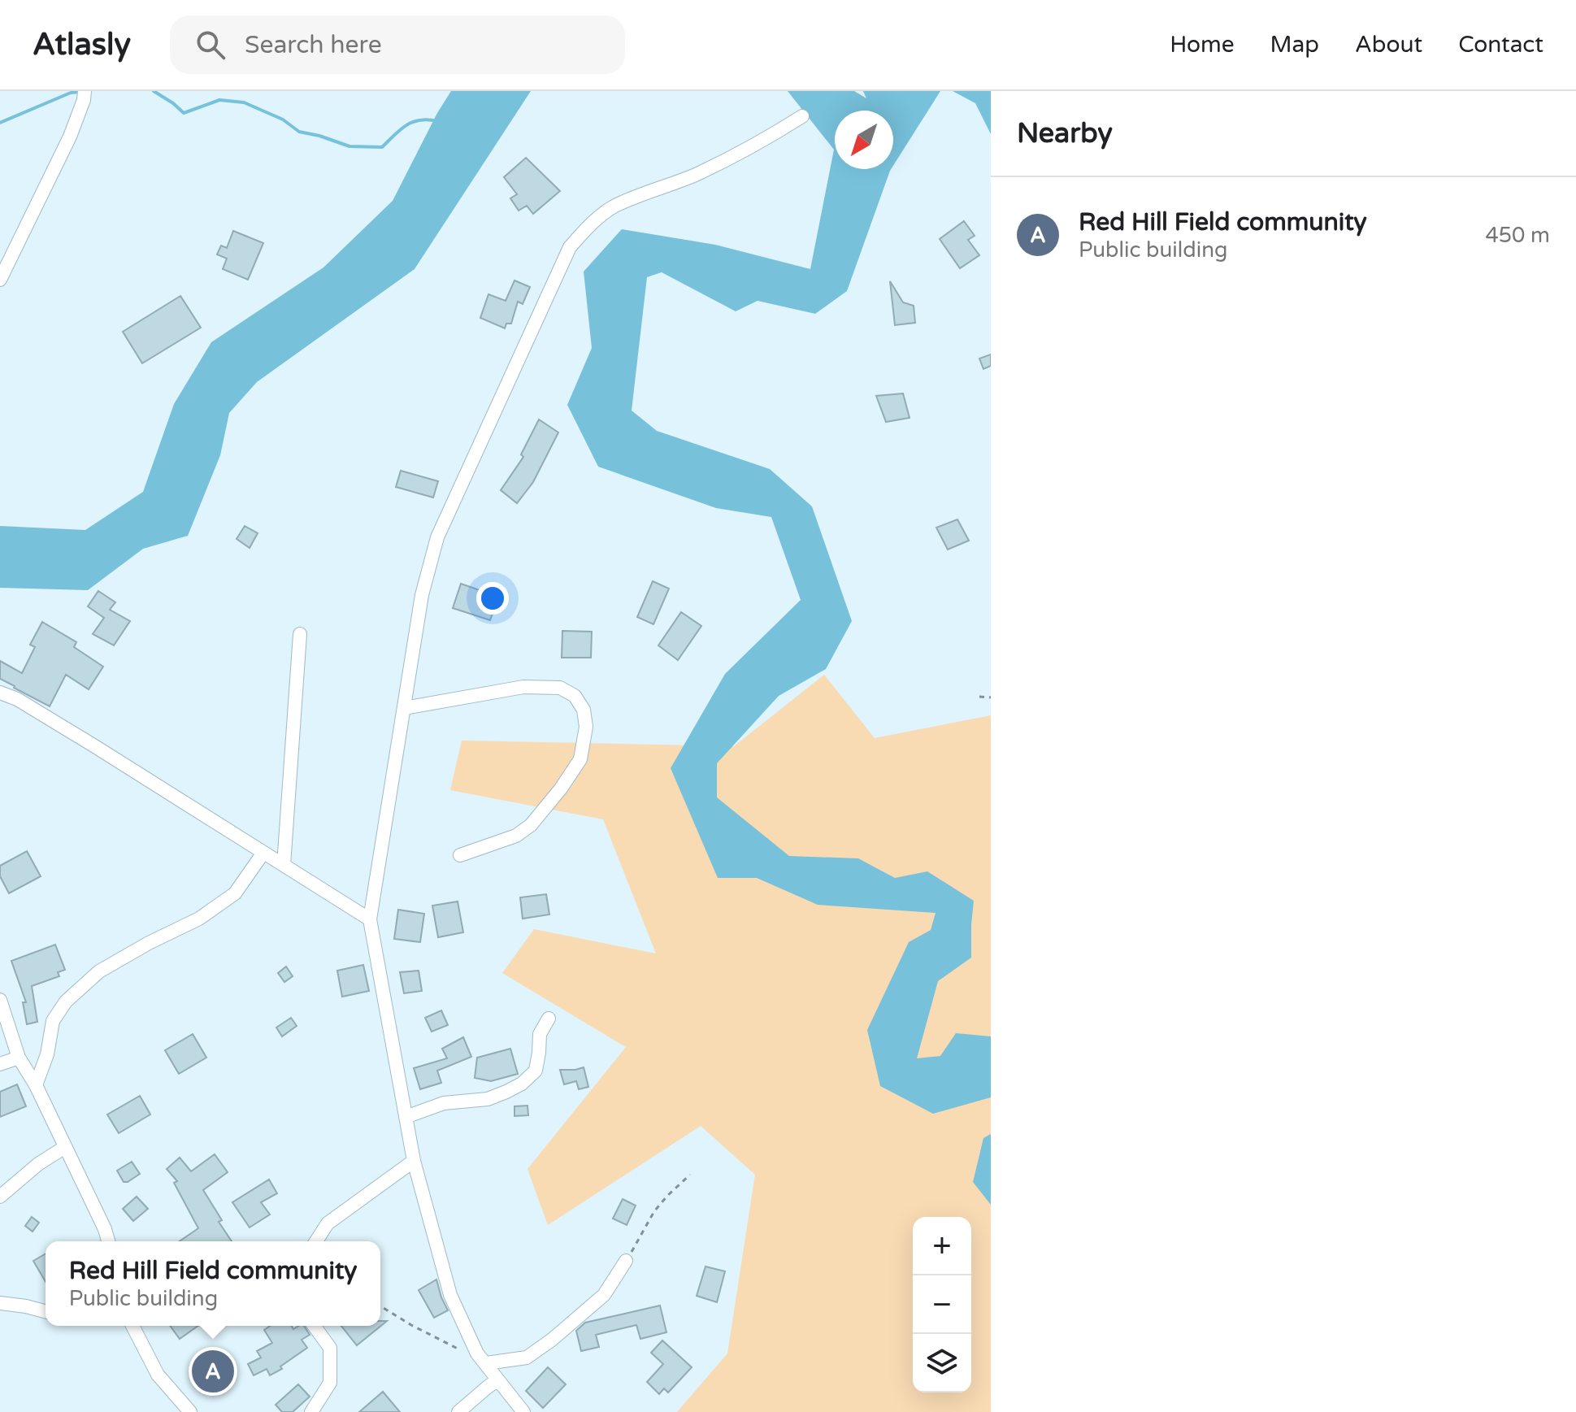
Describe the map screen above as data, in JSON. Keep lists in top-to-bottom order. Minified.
{"north":"bottom left","page":{"header":"Atlasly","search":"Search here","nav":["Home","Map","About","Contact"],"heading":"Nearby","list":[{"mark":"A","name":"Red Hill Field community","note":"Public building","value":"450 m"}],"map_buttons":["+","−"],"popup":["Red Hill Field community","Public building"],"pins":"A"}}
